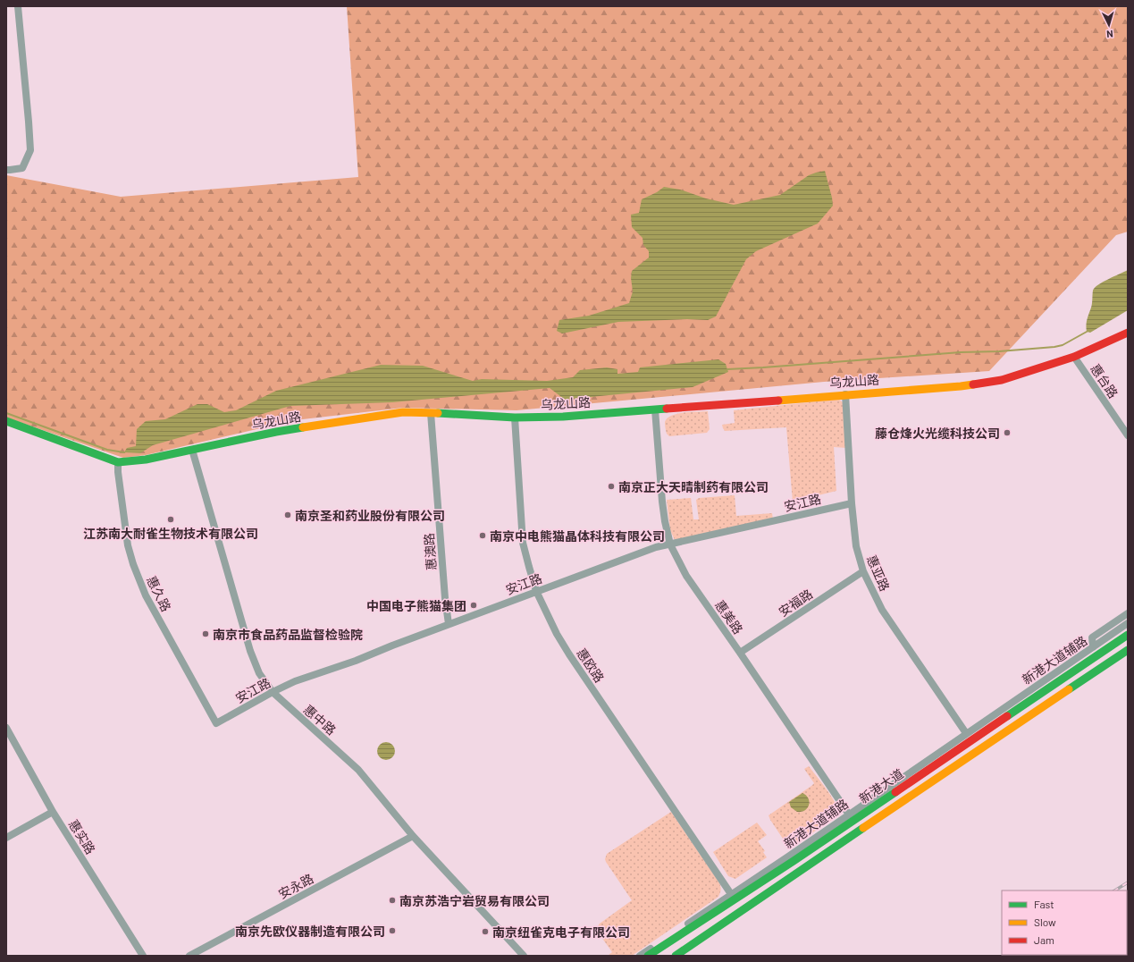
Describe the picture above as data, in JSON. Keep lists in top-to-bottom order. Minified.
{"streets":{"street":["乌龙山路","惠台路","安江路","惠澳路","惠亚路","惠久路","安福路","惠美路","新港大道辅路","惠欧路","惠中路","新港大道","惠实路","安永路"]},"crossings":[["乌龙山路","惠台路"],["乌龙山路","惠澳路"],["乌龙山路","惠亚路"],["乌龙山路","惠久路"],["乌龙山路","惠美路"],["乌龙山路","惠欧路"],["乌龙山路","惠中路"],["安江路","惠澳路"],["安江路","惠亚路"],["安江路","惠久路"],["安江路","惠美路"],["安江路","惠欧路"],["安江路","惠中路"],["惠亚路","安福路"],["惠亚路","新港大道辅路"],["安福路","惠美路"],["惠美路","新港大道辅路"],["新港大道辅路","惠欧路"],["惠中路","安永路"]],"places":["藤仓烽火光缆科技公司","南京正大天晴制药有限公司","南京圣和药业股份有限公司","江苏南大耐雀生物技术有限公司","南京中电熊猫晶体科技有限公司","中国电子熊猫集团","南京市食品药品监督检验院","南京苏浩宁岩贸易有限公司","南京先欧仪器制造有限公司","南京纽雀克电子有限公司"],"legend":["Fast","Slow","Jam"],"north":"bottom"}
